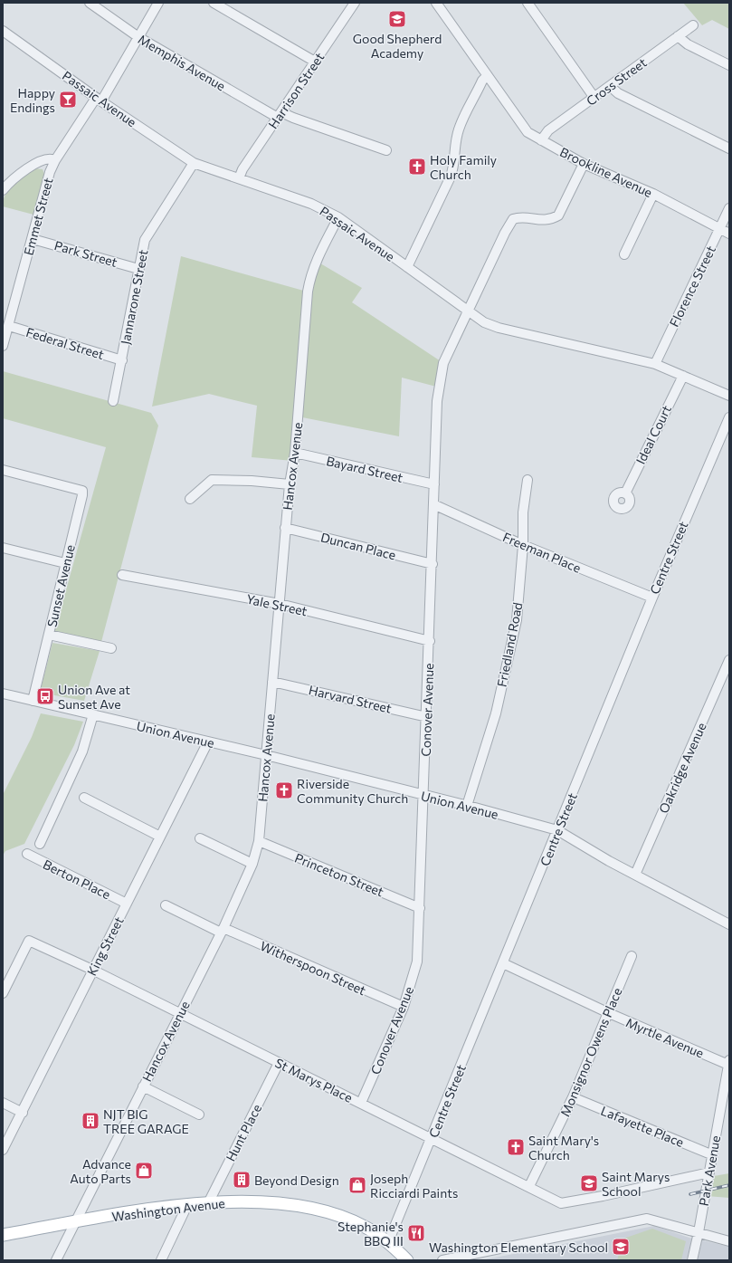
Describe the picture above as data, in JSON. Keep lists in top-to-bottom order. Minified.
{"streets":{"main road":["Washington Avenue"],"street":["Memphis Avenue","Cross Street","Harrison Street","Passaic Avenue","Brookline Avenue","Emmet Street","Park Street","Florence Street","Jannarone Street","Federal Street","Ideal Court","Hancox Avenue","Bayard Street","Duncan Place","Freeman Place","Centre Street","Sunset Avenue","Yale Street","Friedland Road","Harvard Street","Conover Avenue","Union Avenue","Oakridge Avenue","Princeton Street","Berton Place","King Street","Witherspoon Street","Myrtle Avenue","Monsignor Owens Place","St Marys Place","Lafayette Place","Hunt Place","Park Avenue"]},"crossings":[["Memphis Avenue","Harrison Street"],["Memphis Avenue","Emmet Street"],["Cross Street","Brookline Avenue"],["Harrison Street","Passaic Avenue"],["Passaic Avenue","Emmet Street"],["Passaic Avenue","Florence Street"],["Passaic Avenue","Jannarone Street"],["Passaic Avenue","Ideal Court"],["Passaic Avenue","Hancox Avenue"],["Passaic Avenue","Conover Avenue"],["Brookline Avenue","Florence Street"],["Brookline Avenue","Conover Avenue"],["Emmet Street","Park Street"],["Emmet Street","Federal Street"],["Park Street","Jannarone Street"],["Jannarone Street","Federal Street"],["Hancox Avenue","Bayard Street"],["Hancox Avenue","Duncan Place"],["Hancox Avenue","Yale Street"],["Hancox Avenue","Harvard Street"],["Hancox Avenue","Union Avenue"],["Hancox Avenue","Princeton Street"],["Hancox Avenue","Witherspoon Street"],["Hancox Avenue","St Marys Place"],["Hancox Avenue","Washington Avenue"],["Bayard Street","Conover Avenue"],["Duncan Place","Conover Avenue"],["Freeman Place","Centre Street"],["Freeman Place","Friedland Road"],["Freeman Place","Conover Avenue"],["Centre Street","Union Avenue"],["Centre Street","Myrtle Avenue"],["Centre Street","St Marys Place"],["Centre Street","Washington Avenue"],["Sunset Avenue","Union Avenue"],["Yale Street","Conover Avenue"],["Friedland Road","Union Avenue"],["Harvard Street","Conover Avenue"],["Conover Avenue","Union Avenue"],["Conover Avenue","Princeton Street"],["Conover Avenue","Witherspoon Street"],["Conover Avenue","St Marys Place"],["Union Avenue","Oakridge Avenue"],["Union Avenue","King Street"],["Berton Place","King Street"],["King Street","St Marys Place"],["Myrtle Avenue","Monsignor Owens Place"],["Myrtle Avenue","Park Avenue"],["Monsignor Owens Place","St Marys Place"],["Monsignor Owens Place","Lafayette Place"],["St Marys Place","Hunt Place"],["St Marys Place","Park Avenue"],["Lafayette Place","Park Avenue"],["Hunt Place","Washington Avenue"]],"places":{"school or university":["Good Shepherd Academy","Saint Marys School","Washington Elementary School"],"bar":["Happy Endings"],"church":["Holy Family Church","Riverside Community Church","Saint Mary's Church"],"bus stop":["Union Ave at Sunset Ave"],"building":["NJT BIG TREE GARAGE","Beyond Design"],"shop":["Advance Auto Parts","Joseph Ricciardi Paints"],"restaurant":["Stephanie's BBQ III"]}}
